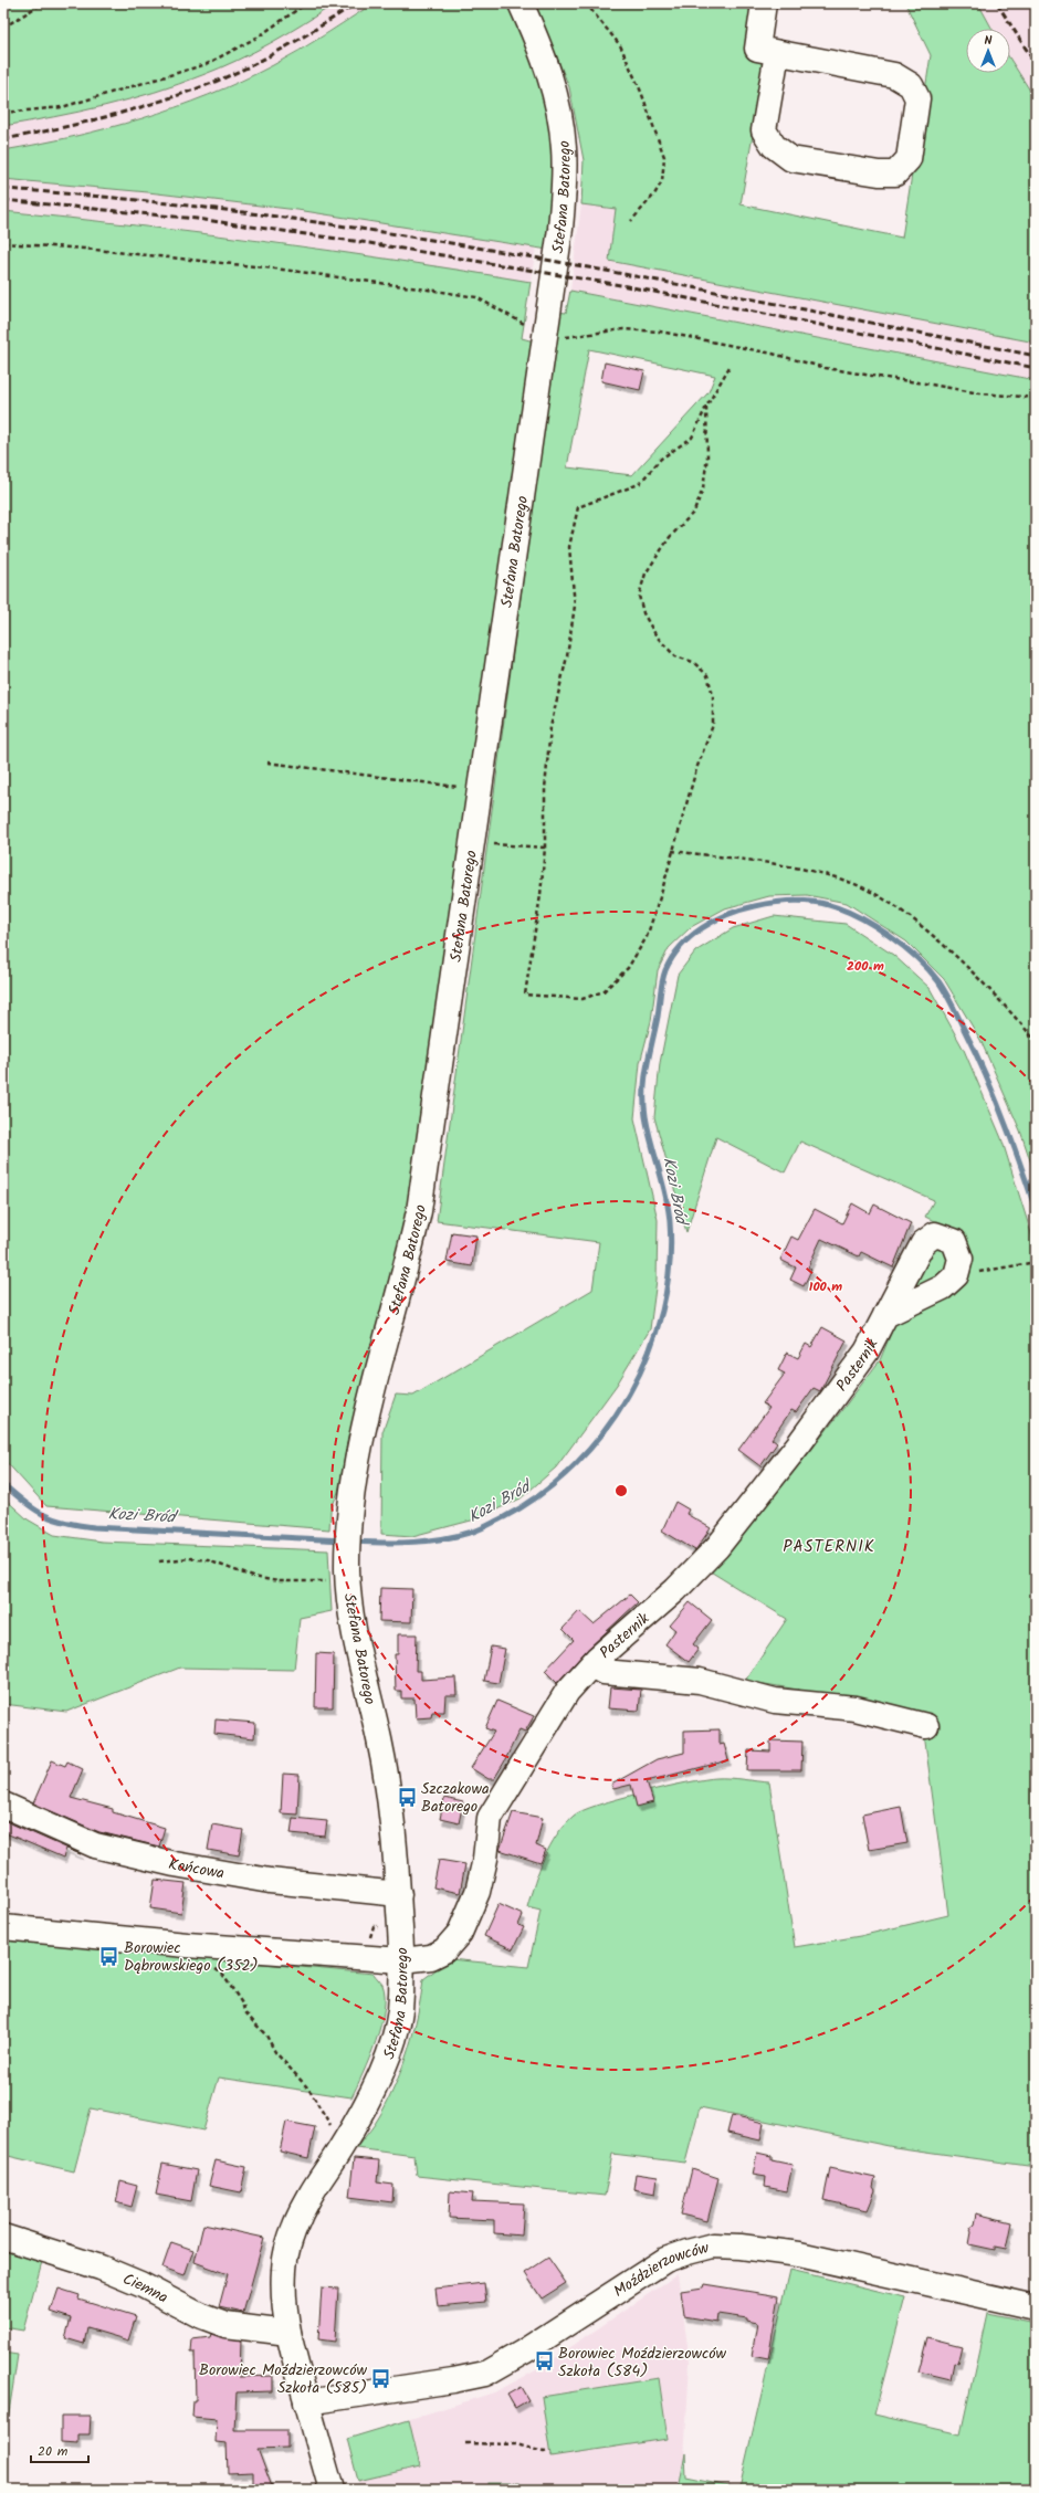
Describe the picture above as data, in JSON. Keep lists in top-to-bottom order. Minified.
{"streets":{"street":["Stefana Batorego","Pasternik","Końcowa","Moździerzowców","Ciemna"]},"crossings":[["Stefana Batorego","Pasternik"],["Stefana Batorego","Końcowa"],["Stefana Batorego","Moździerzowców"],["Stefana Batorego","Ciemna"]],"districts":["PASTERNIK"],"water":["Kozi Bród"],"places":{"bus stop":["Szczakowa Batorego","Borowiec Dąbrowskiego (352)","Borowiec Moździerzowców Szkoła (584)","Borowiec Moździerzowców Szkoła (585)"]},"scale_bar":"20 m","north":"top","rings":["200 m","100 m"]}
